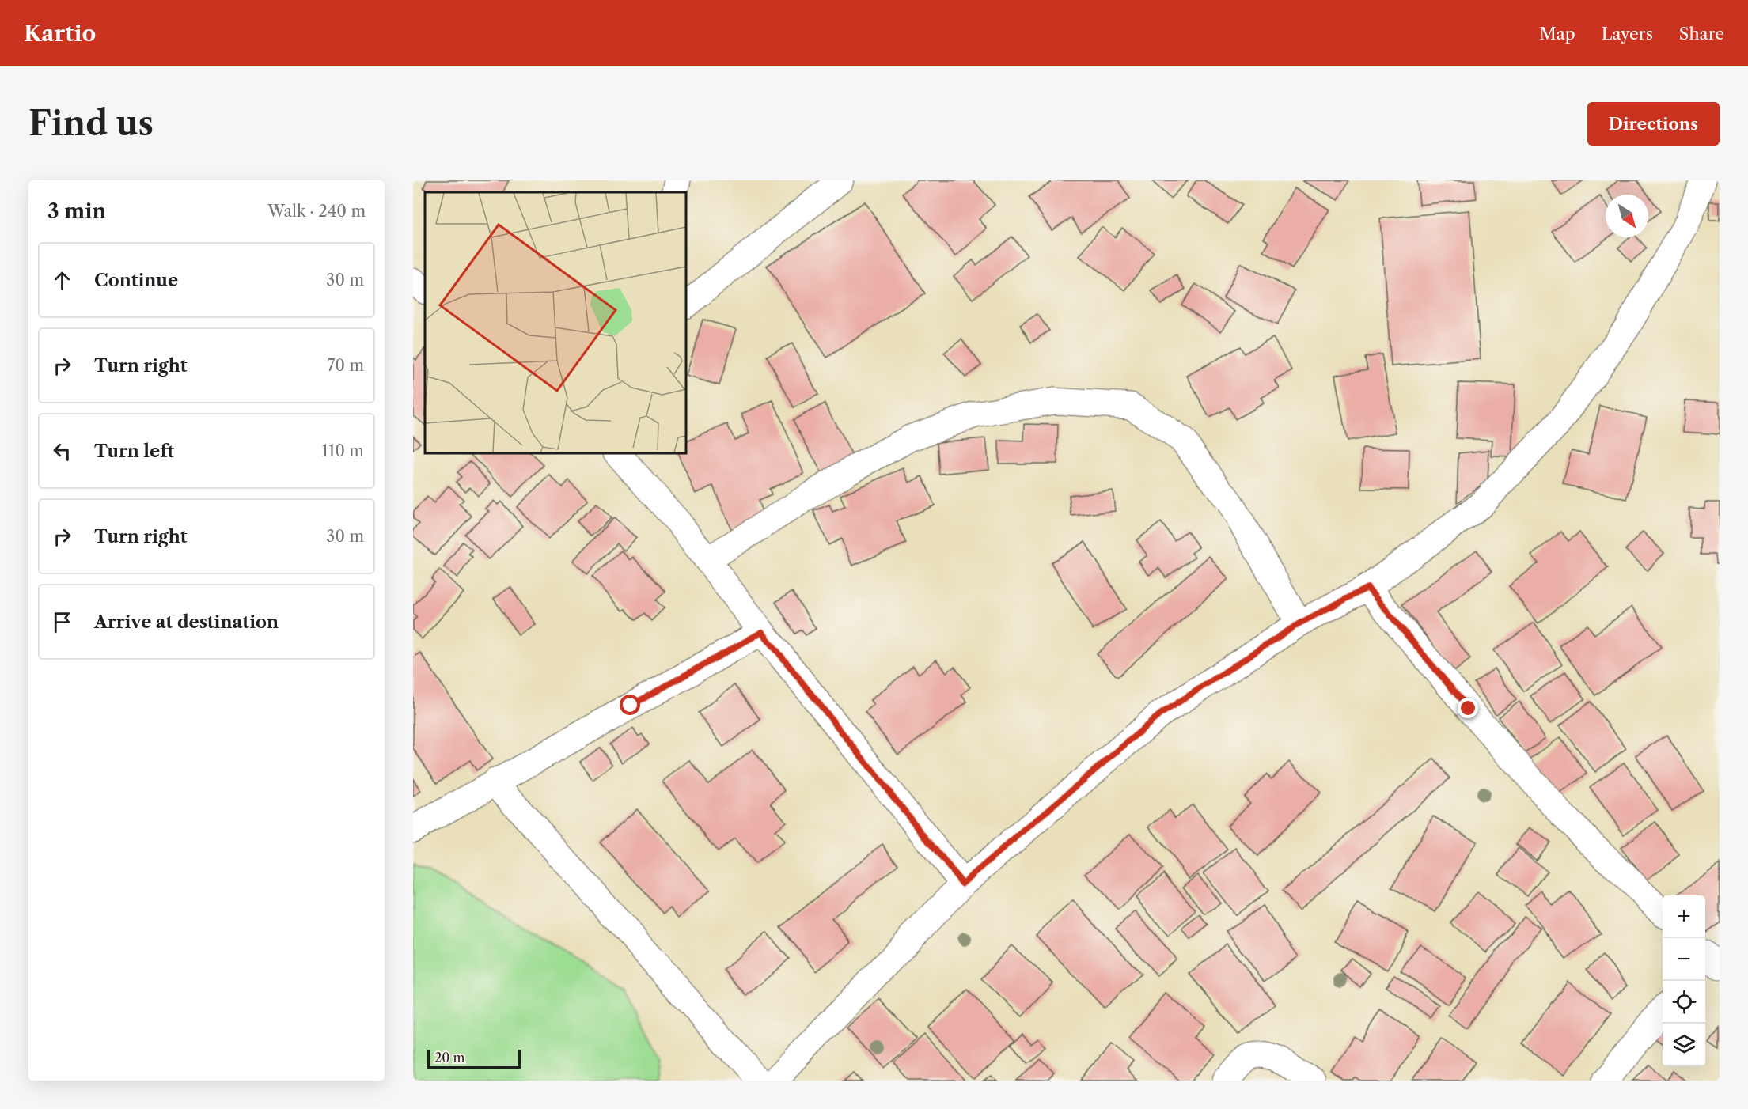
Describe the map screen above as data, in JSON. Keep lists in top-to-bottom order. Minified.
{"scale_bar":"20 m","north":"bottom right","page":{"header":"Kartio","nav":["Map","Layers","Share"],"buttons":"Directions","title":"Find us","heading":["3 min","Walk · 240 m"],"list":[["Continue","30 m"],["Turn right","70 m"],["Turn left","110 m"],["Turn right","30 m"],"Arrive at destination"],"map_buttons":["+","−"],"scale":"20 m"}}
